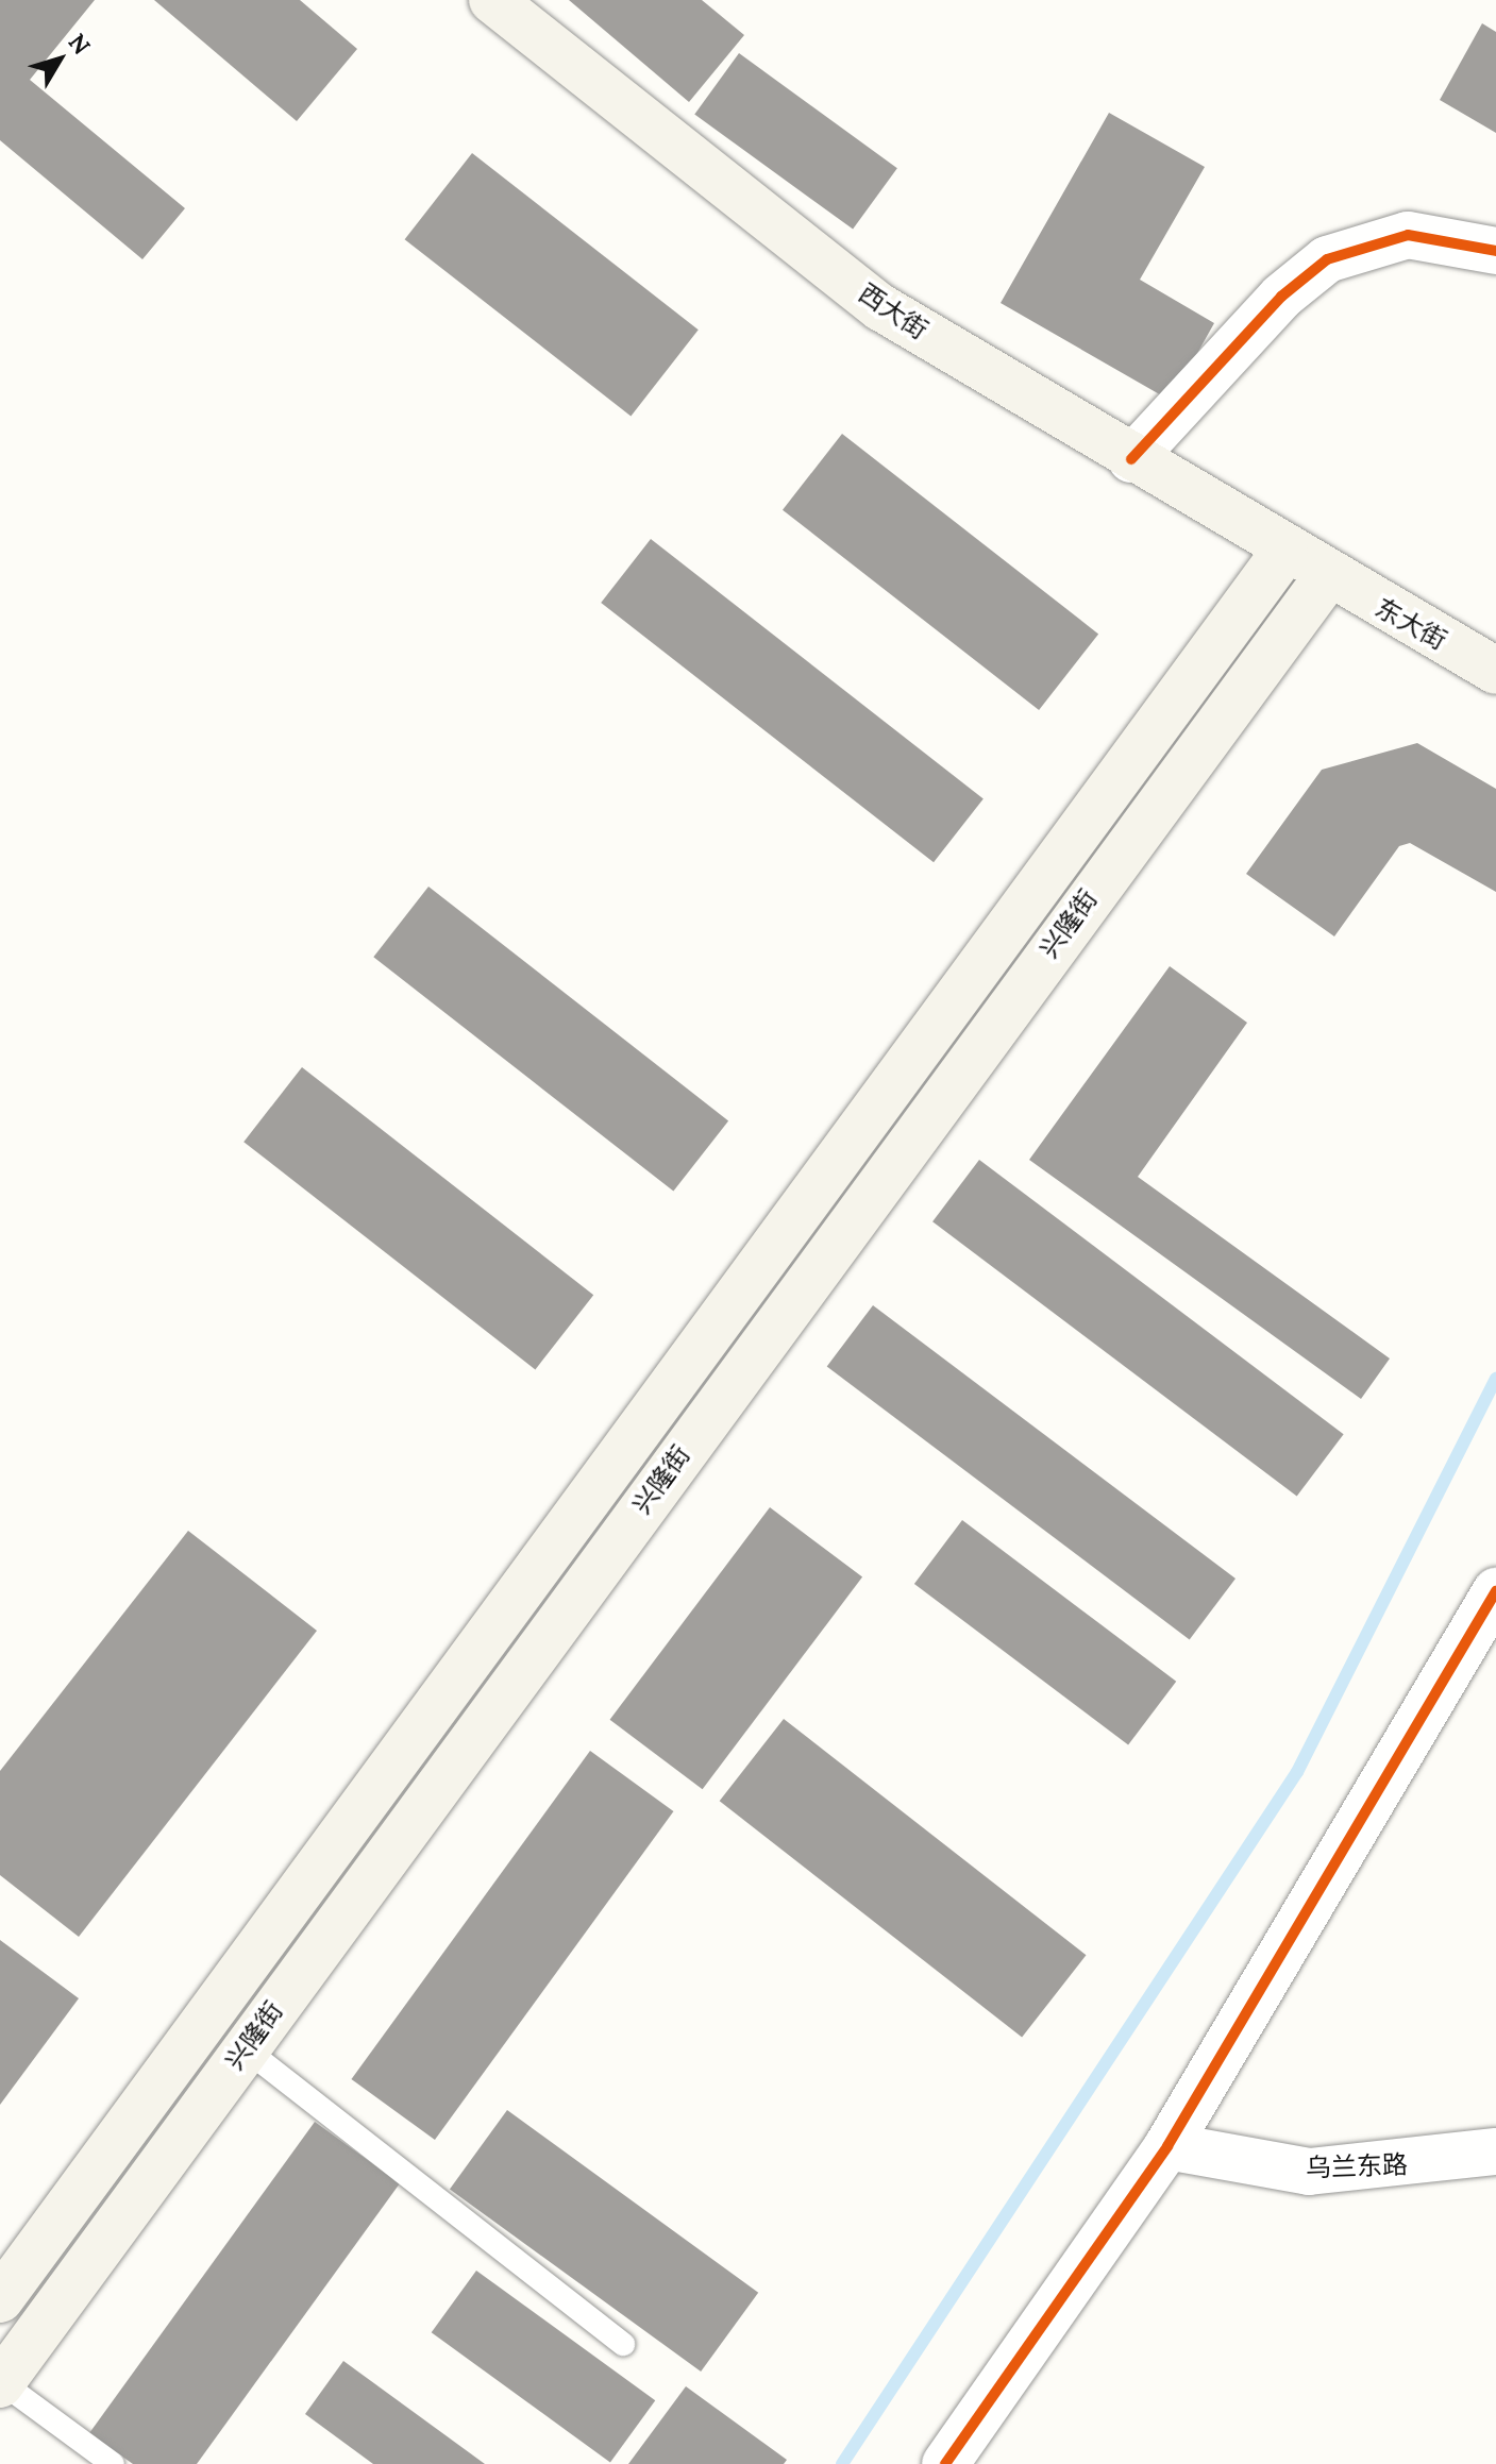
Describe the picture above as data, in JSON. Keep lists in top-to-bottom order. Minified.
{"streets":{"main road":["西大街","东大街","兴隆街"],"street":["乌兰东路"]},"crossings":[["西大街","东大街"],["西大街","兴隆街"],["东大街","兴隆街"]],"north":"top right"}
